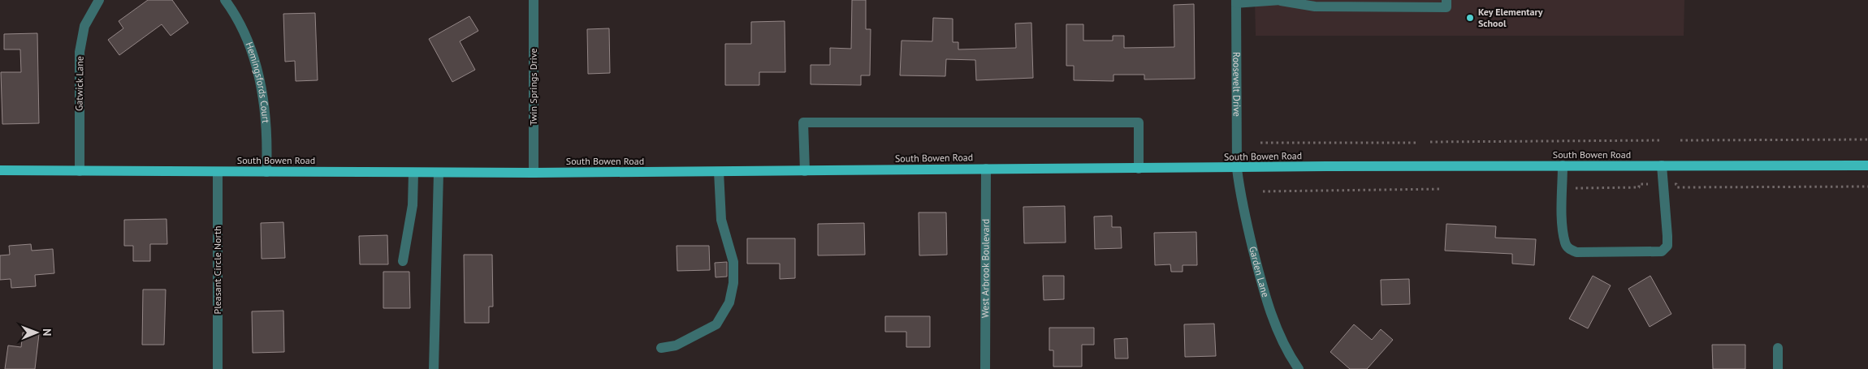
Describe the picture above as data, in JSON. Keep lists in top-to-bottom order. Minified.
{"streets":{"main road":["South Bowen Road"],"street":["Gatwick Lane","Hemingsfords Court","Roosevelt Drive","Twin Springs Drive","West Arbrook Boulevard","Pleasant Circle North","Garden Lane"]},"crossings":[["Gatwick Lane","South Bowen Road"],["Hemingsfords Court","South Bowen Road"],["Roosevelt Drive","South Bowen Road"],["Roosevelt Drive","Garden Lane"],["Twin Springs Drive","South Bowen Road"],["South Bowen Road","West Arbrook Boulevard"],["South Bowen Road","Pleasant Circle North"],["South Bowen Road","Garden Lane"]],"places":["Key Elementary School"],"north":"right"}
